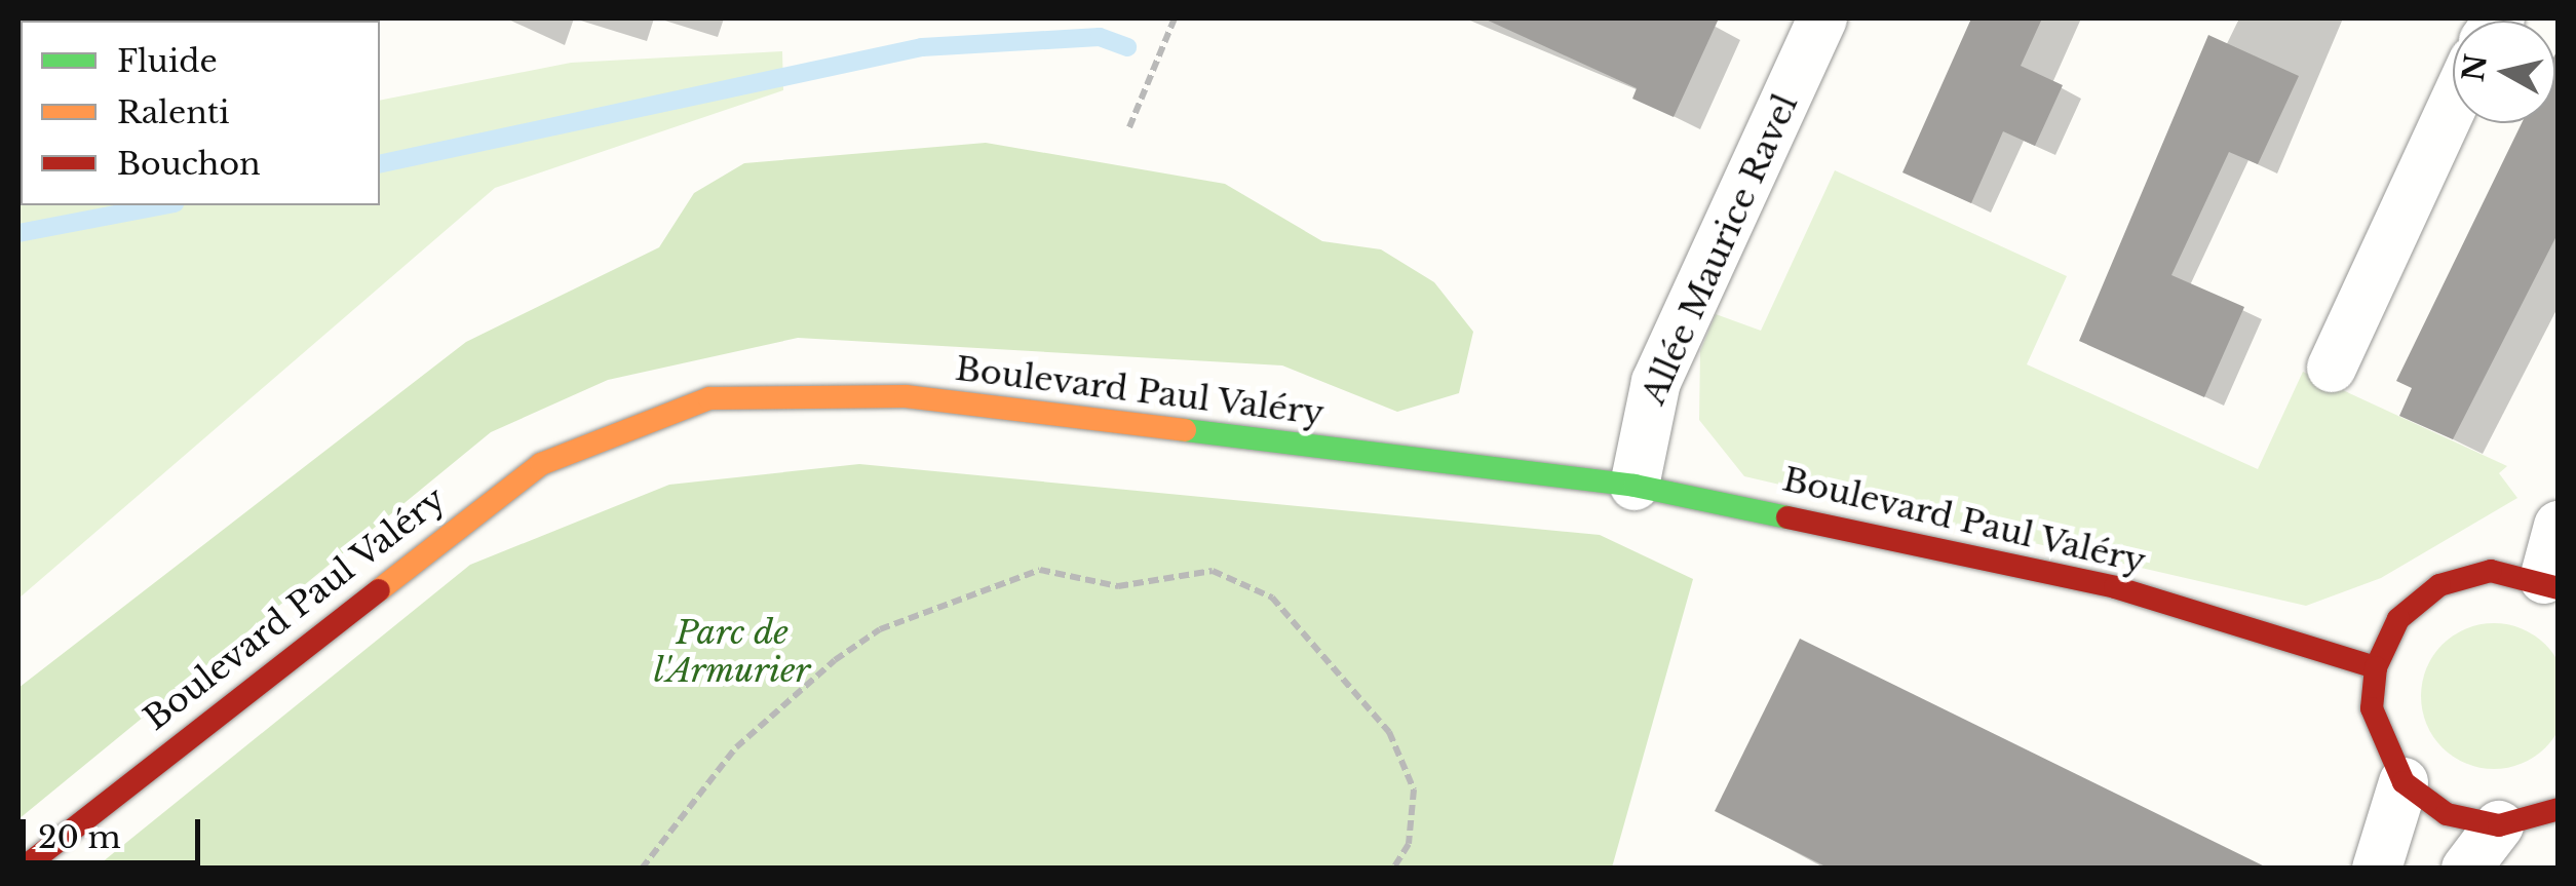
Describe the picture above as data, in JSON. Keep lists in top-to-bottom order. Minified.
{"streets":{"street":["Allée Maurice Ravel","Boulevard Paul Valéry"]},"crossings":[["Allée Maurice Ravel","Boulevard Paul Valéry"]],"parks":["Parc de l'Armurier"],"legend":["Fluide","Ralenti","Bouchon"],"scale_bar":"20 m","north":"left"}
